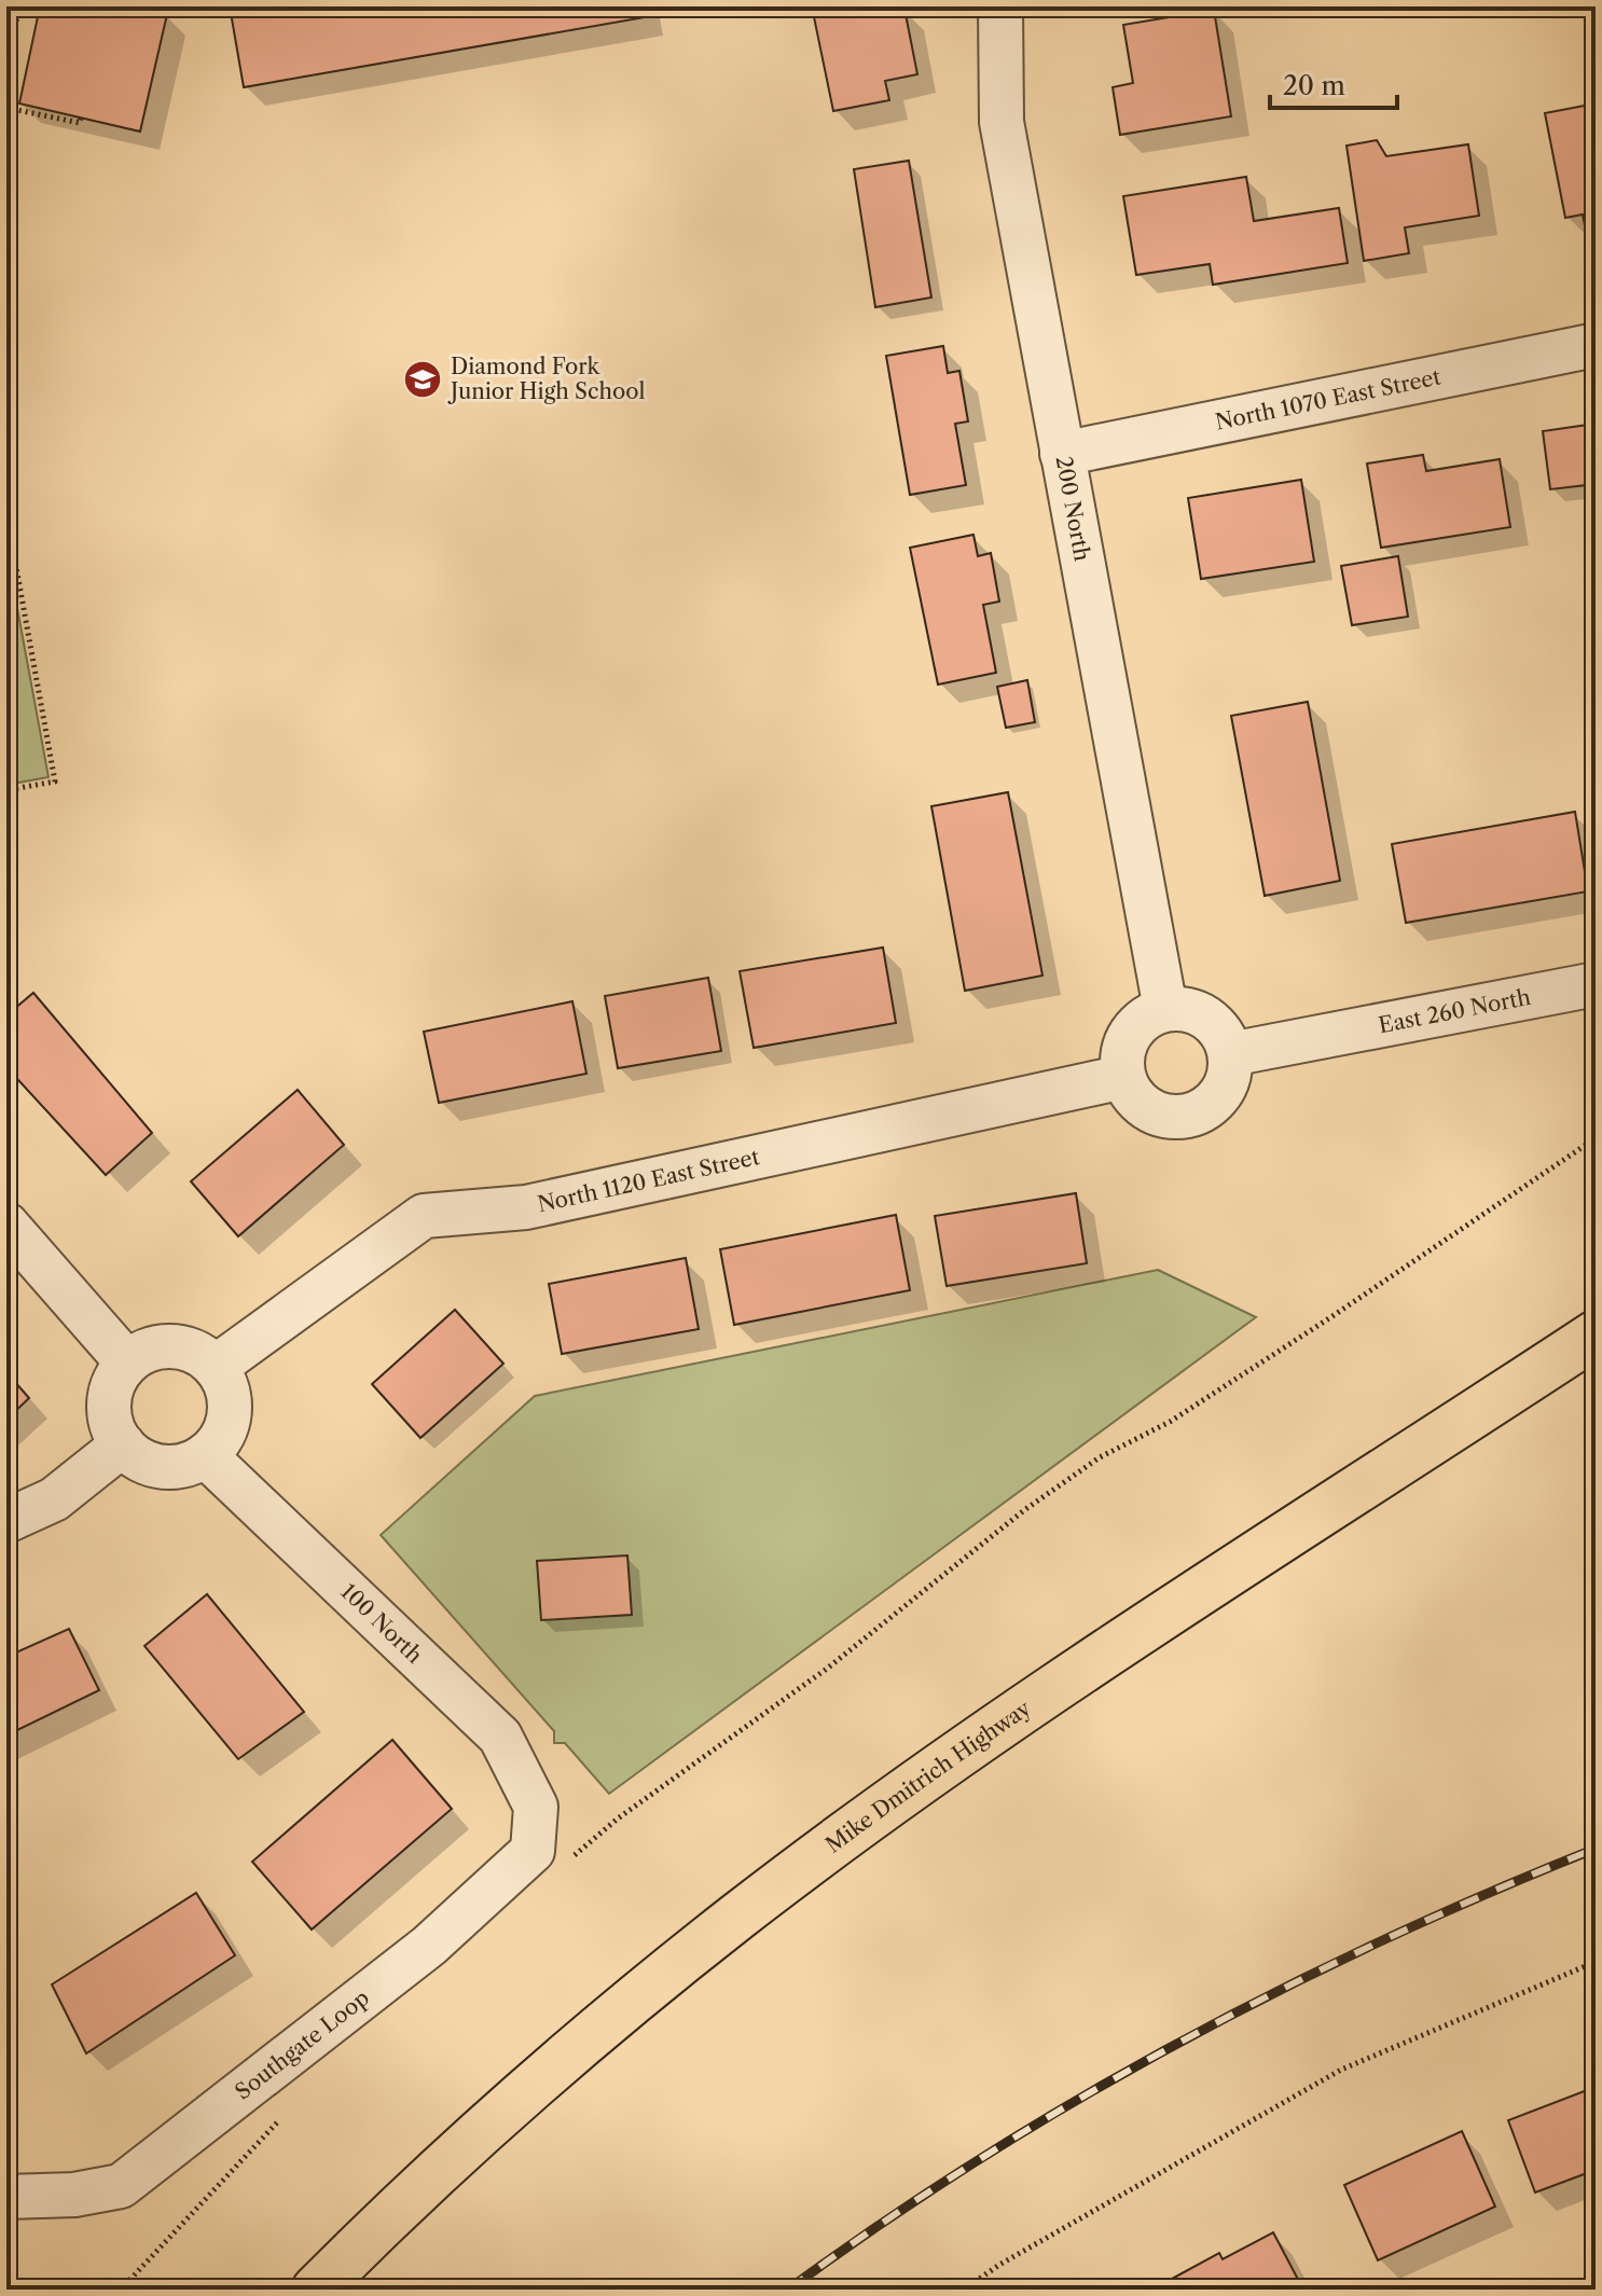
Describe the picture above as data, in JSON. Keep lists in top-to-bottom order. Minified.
{"streets":{"highway":["Mike Dmitrich Highway"],"street":["North 1070 East Street","200 North","East 260 North","North 1120 East Street","100 North","Southgate Loop"]},"crossings":[["North 1070 East Street","200 North"],["200 North","East 260 North"],["200 North","North 1120 East Street"],["East 260 North","North 1120 East Street"],["North 1120 East Street","100 North"],["100 North","Southgate Loop"]],"places":{"school or university":["Diamond Fork Junior High School"]},"scale_bar":"20 m"}
